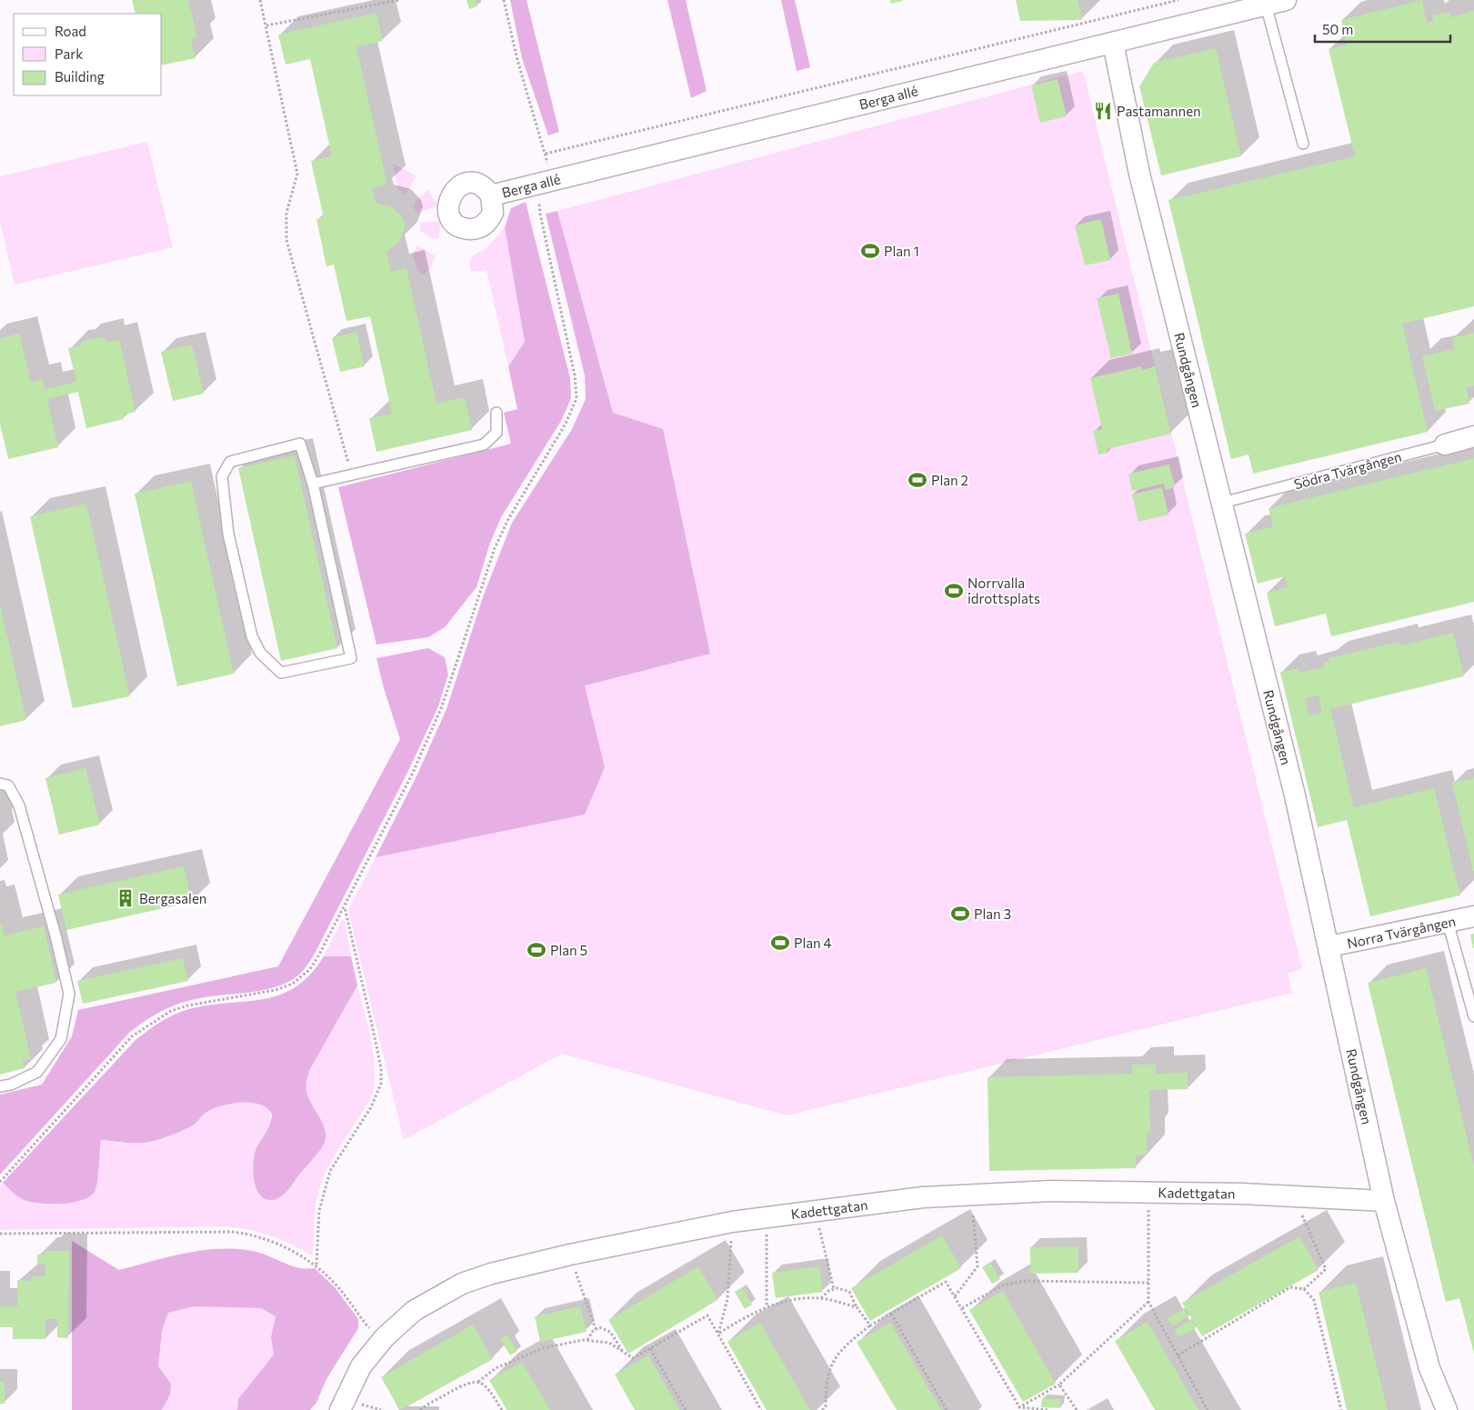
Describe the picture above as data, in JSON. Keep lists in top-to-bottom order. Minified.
{"streets":{"street":["Berga allé","Rundgången","Södra Tvärgången","Norra Tvärgången","Kadettgatan"]},"crossings":[["Berga allé","Rundgången"],["Rundgången","Södra Tvärgången"],["Rundgången","Norra Tvärgången"],["Rundgången","Kadettgatan"]],"places":{"restaurant":["Pastamannen"],"sports":["Plan 1","Plan 2","Norrvalla idrottsplats","Plan 3","Plan 4","Plan 5"],"building":["Bergasalen"]},"legend":["Road","Park","Building"],"scale_bar":"50 m"}
